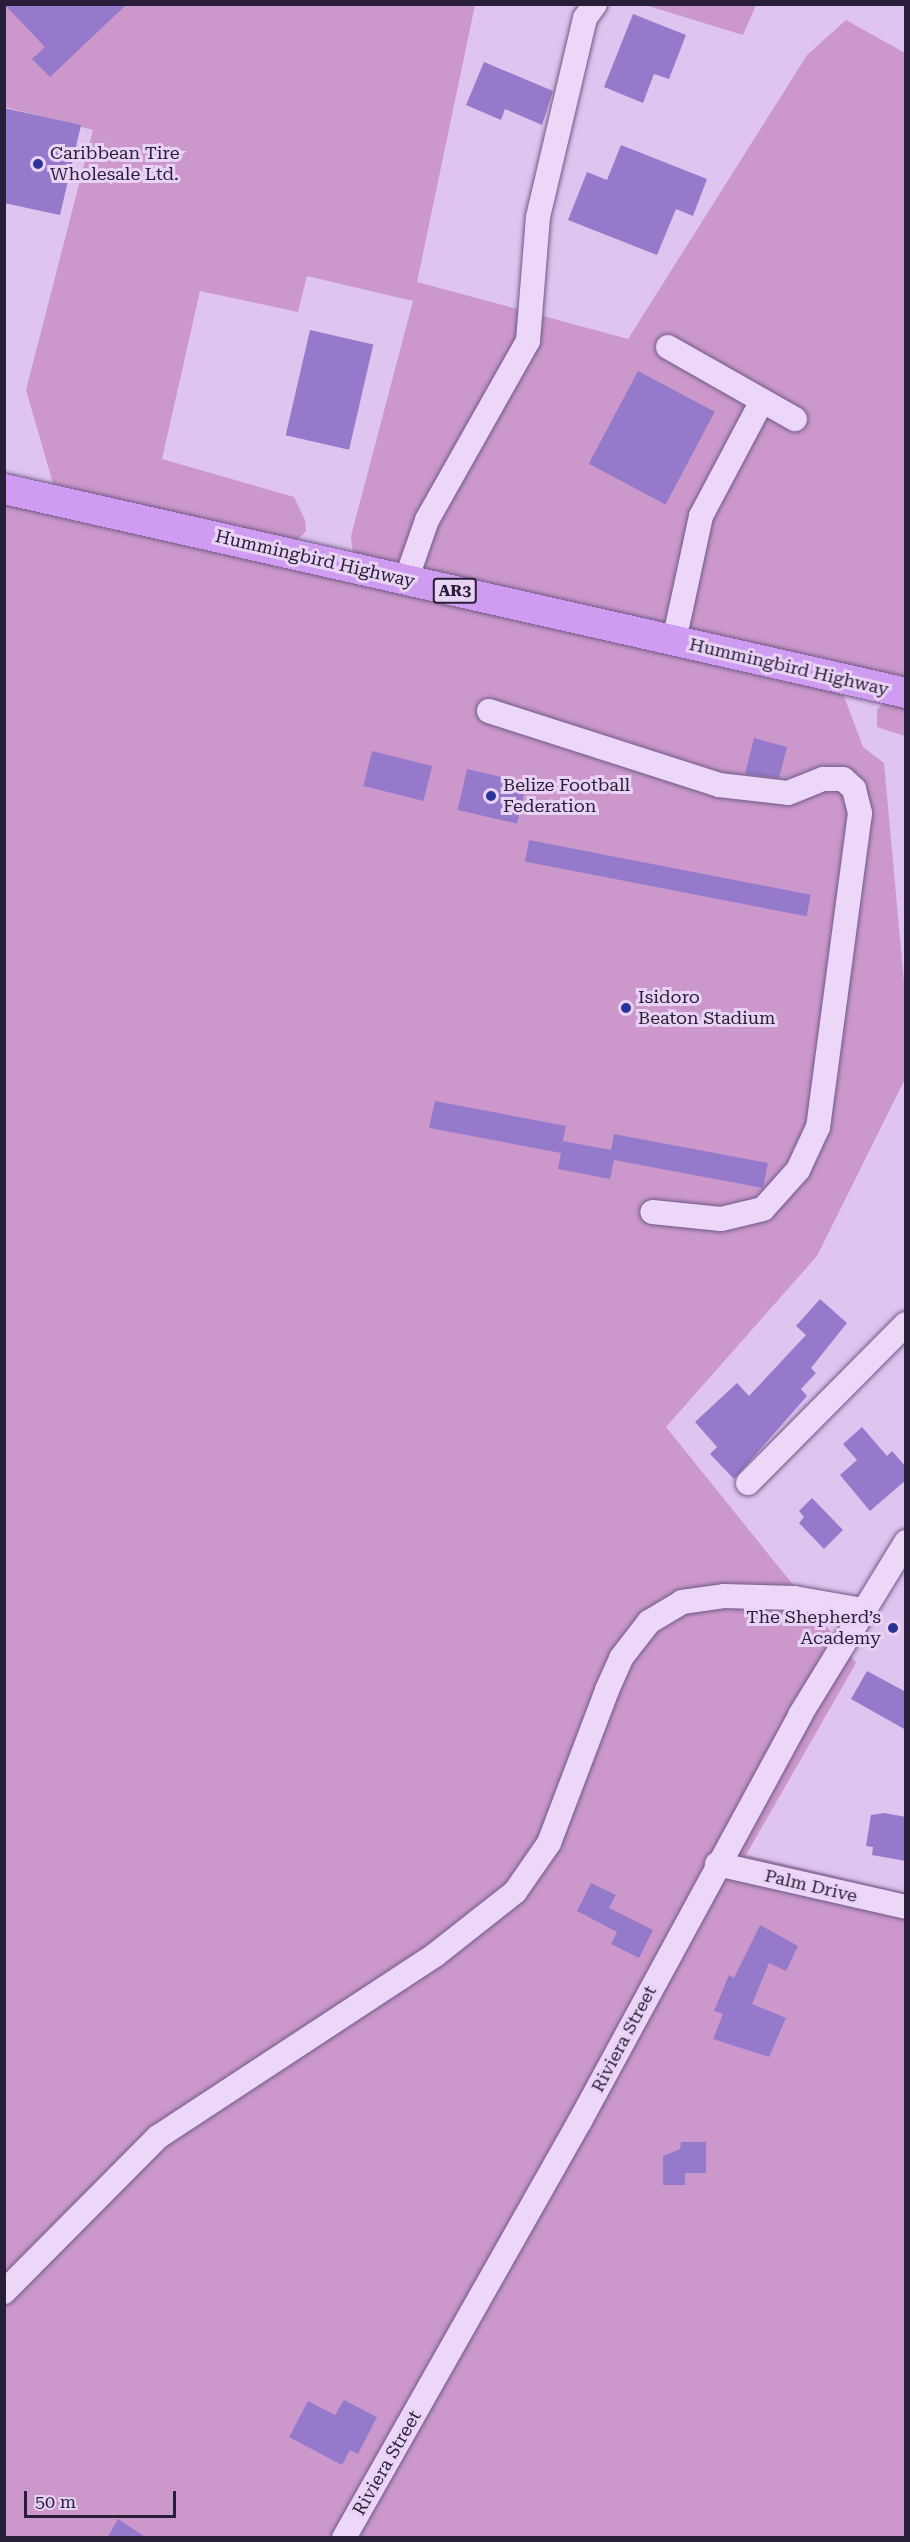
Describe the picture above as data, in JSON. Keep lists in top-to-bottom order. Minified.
{"streets":{"main road":["Hummingbird Highway","AR3"],"street":["Palm Drive","Riviera Street"]},"crossings":[["Palm Drive","Riviera Street"]],"places":["Caribbean Tire Wholesale Ltd.","Belize Football Federation","Isidoro Beaton Stadium","The Shepherd’s Academy"],"scale_bar":"50 m"}
